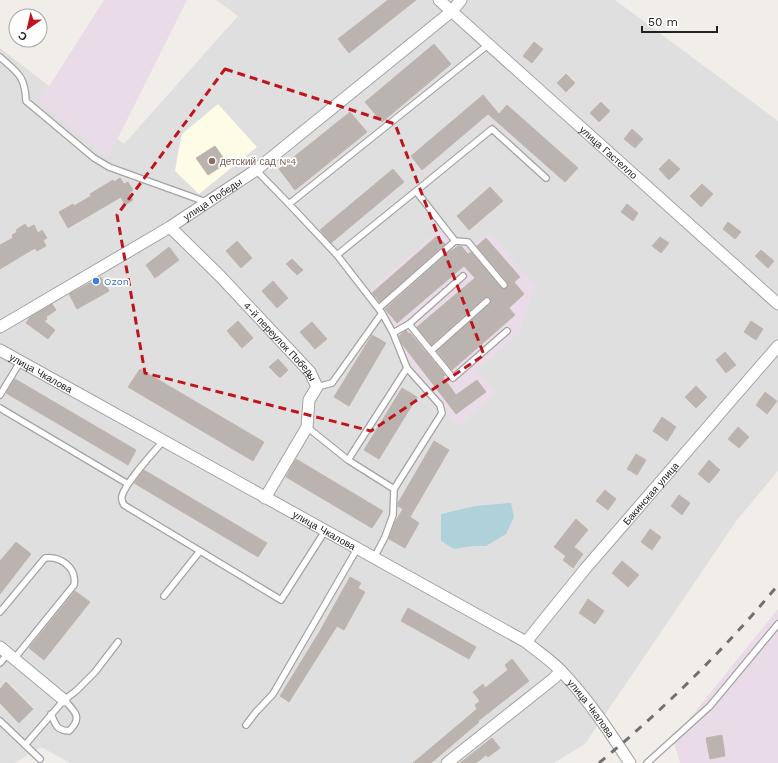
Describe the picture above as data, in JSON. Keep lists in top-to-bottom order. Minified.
{"streets":{"street":["улица Гастелло","улица Победы","4-й переулок Победы","улица Чкалова","Бакинская улица"]},"crossings":[["улица Гастелло","улица Победы"],["улица Победы","4-й переулок Победы"],["4-й переулок Победы","улица Чкалова"],["улица Чкалова","Бакинская улица"]],"places":["детский сад №4","Ozon"],"scale_bar":"50 m","north":"bottom left"}
